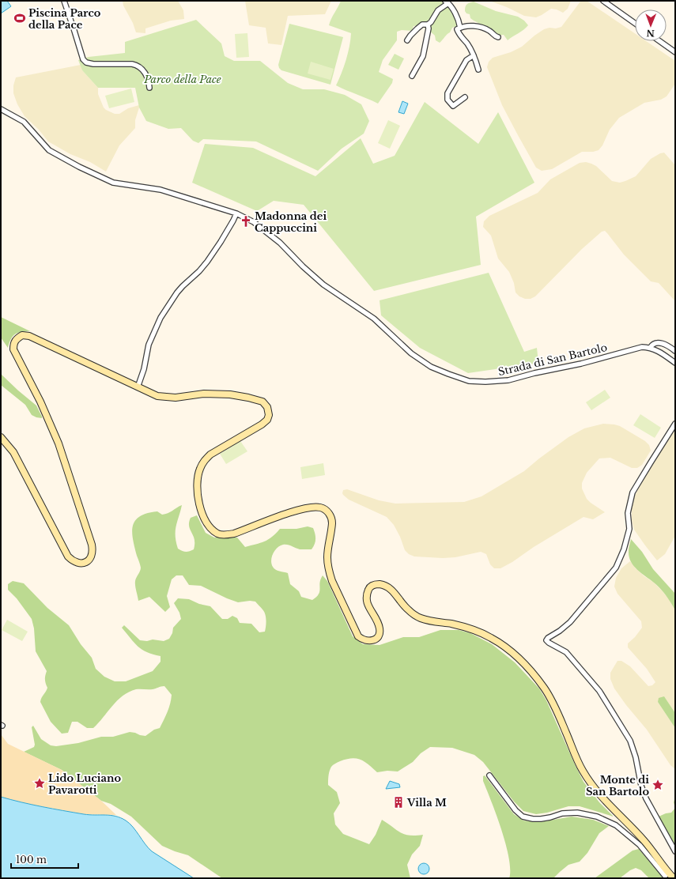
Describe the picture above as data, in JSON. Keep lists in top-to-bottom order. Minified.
{"streets":{"street":["Strada di San Bartolo"]},"parks":["Parco della Pace"],"places":{"sports":["Piscina Parco della Pace"],"church":["Madonna dei Cappuccini"],"place":["Lido Luciano Pavarotti","Monte di San Bartolo"],"building":["Villa M"]},"scale_bar":"100 m","north":"bottom"}
